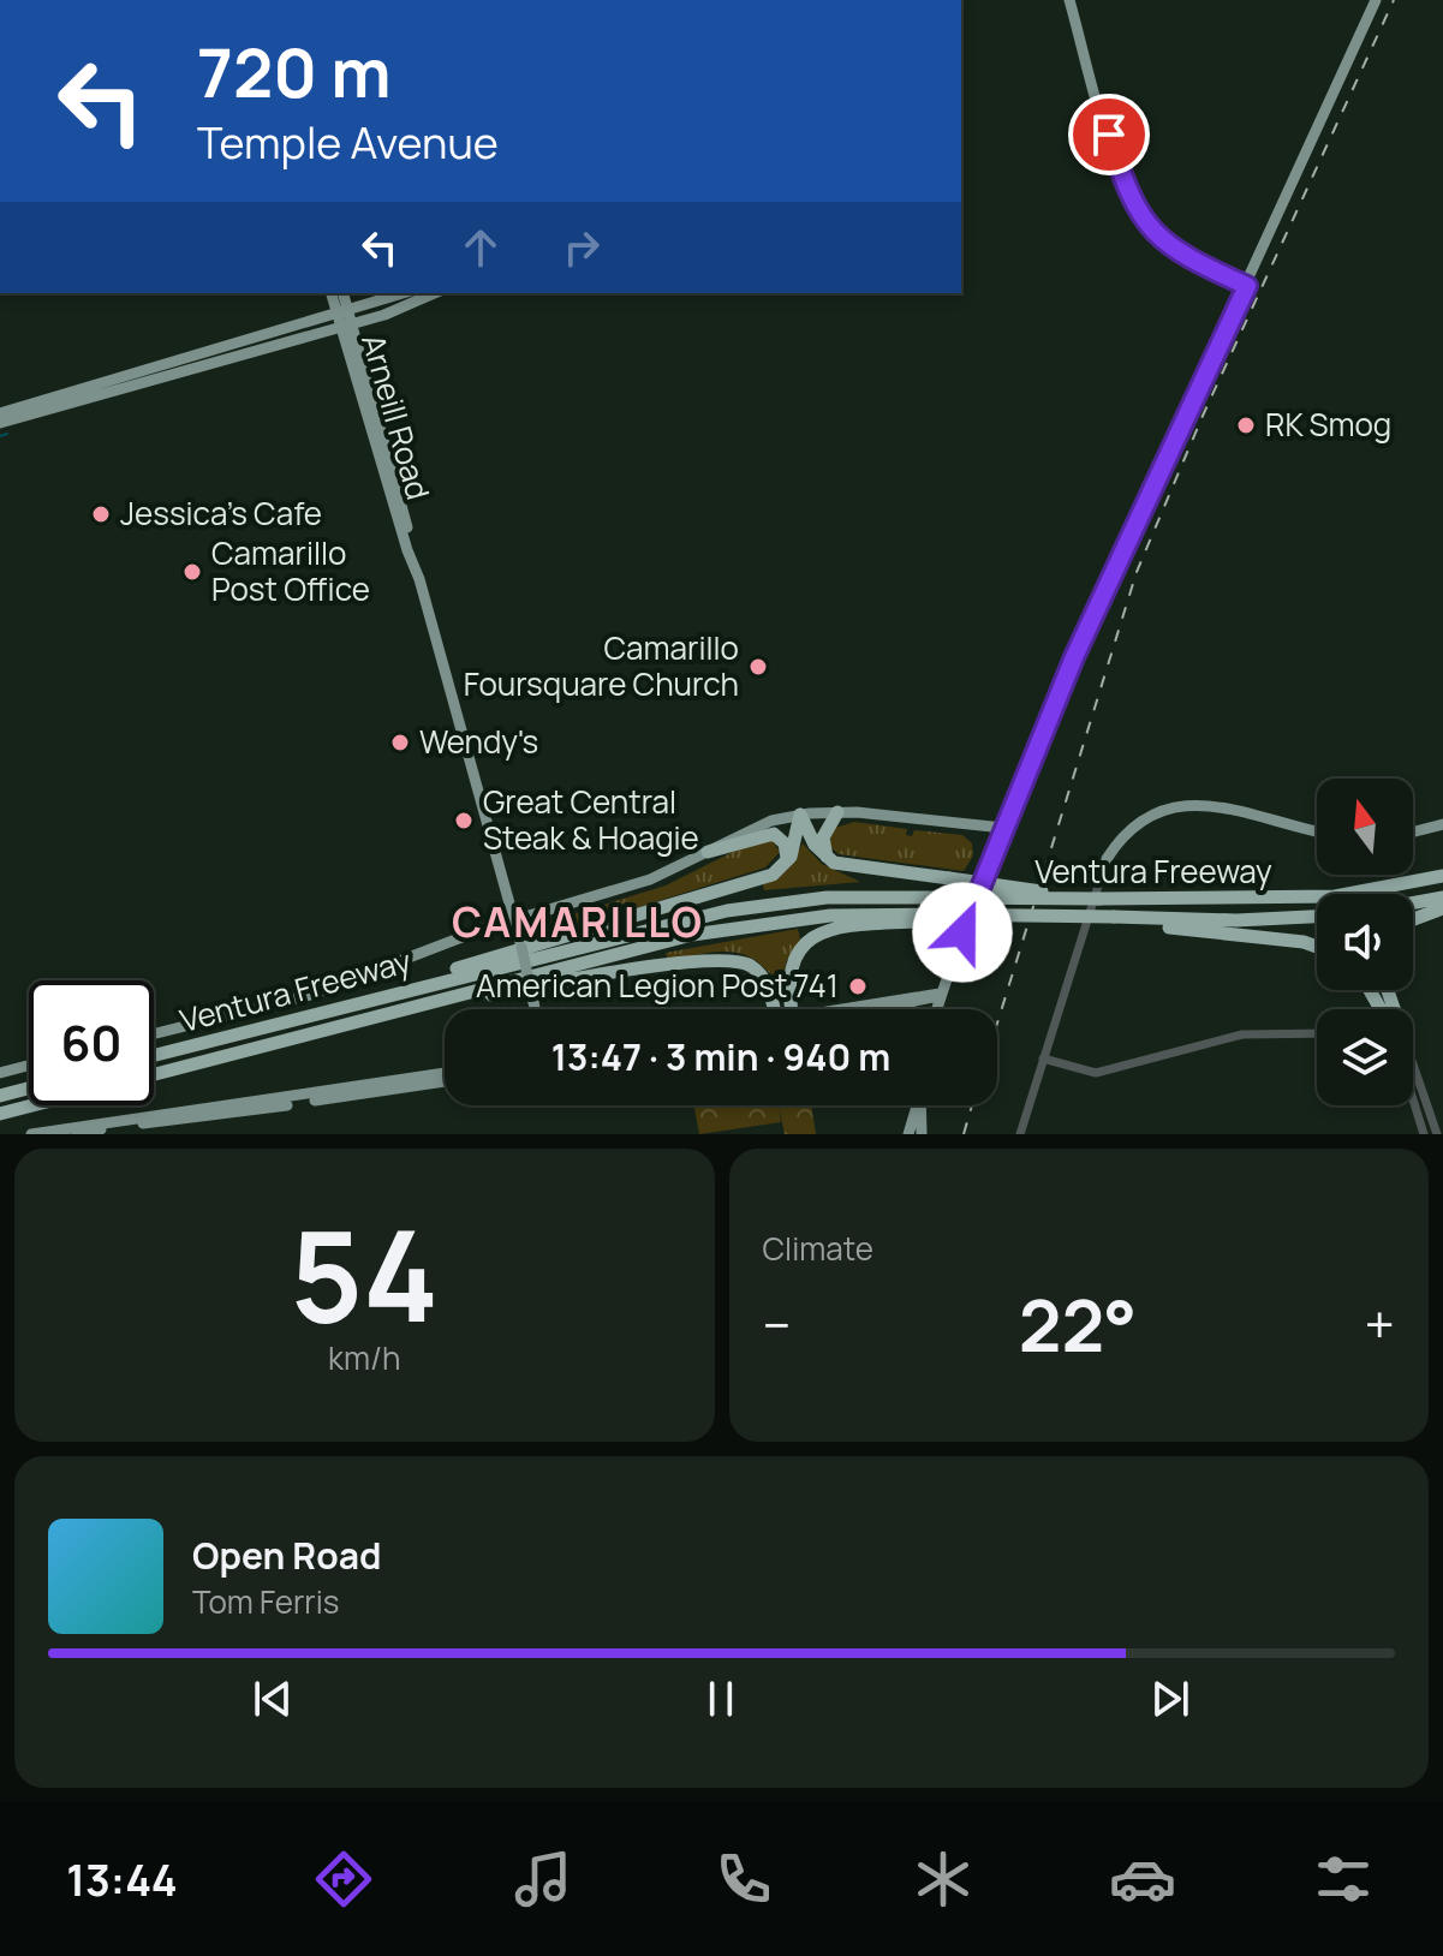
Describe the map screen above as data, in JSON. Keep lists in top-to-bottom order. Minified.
{"streets":{"highway":["Ventura Freeway"],"main road":["Arneill Road"]},"districts":["CAMARILLO"],"places":["RK Smog","Jessica's Cafe","Camarillo Post Office","Camarillo Foursquare Church","Wendy's","Great Central Steak & Hoagie","American Legion Post 741"],"north":"top","page":{"turn":["720 m","Temple Avenue"],"limit":"60","trip":"13:47 · 3 min · 940 m","tile":[["54","km/h"],"Climate"],"heat":["−","22°","+"],"song":["Open Road","Tom Ferris"],"tabs":"13:44"}}
